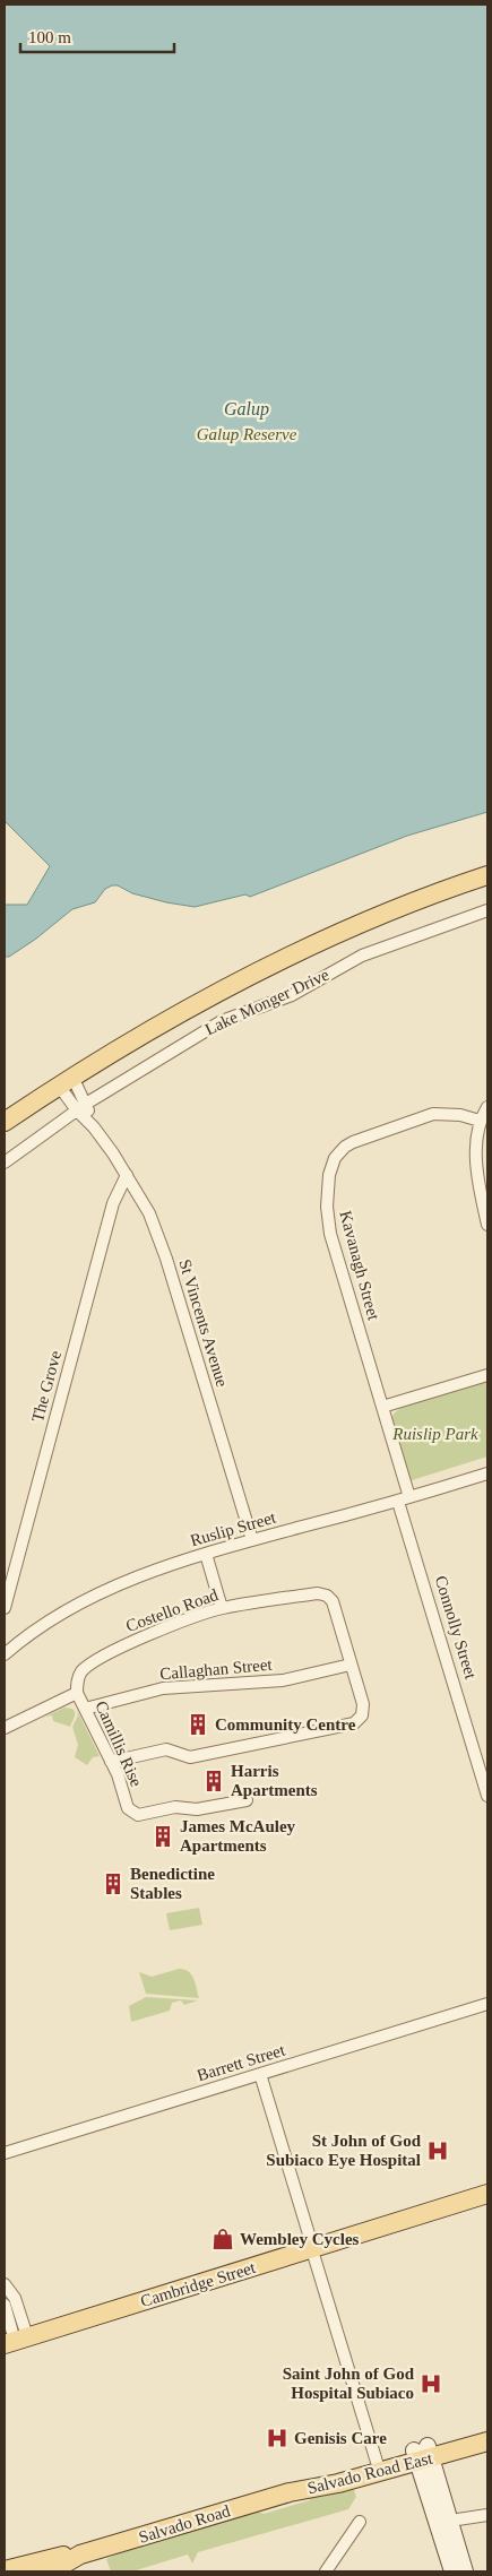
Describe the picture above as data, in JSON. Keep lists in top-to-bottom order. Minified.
{"streets":{"main road":["Lake Monger Drive","Cambridge Street","Salvado Road East","Salvado Road"],"street":["Kavanagh Street","St Vincents Avenue","The Grove","Ruslip Street","Costello Road","Connolly Street","Callaghan Street","Camillis Rise","Barrett Street"]},"crossings":[["Lake Monger Drive","St Vincents Avenue"],["Kavanagh Street","Ruslip Street"],["Kavanagh Street","Connolly Street"],["St Vincents Avenue","The Grove"],["St Vincents Avenue","Ruslip Street"],["Ruslip Street","Connolly Street"],["Costello Road","Callaghan Street"],["Costello Road","Camillis Rise"],["Callaghan Street","Camillis Rise"],["Salvado Road East","Salvado Road"]],"water":["Galup"],"parks":["Galup Reserve","Ruislip Park"],"places":{"building":["Community Centre","Harris Apartments","James McAuley Apartments","Benedictine Stables"],"hospital":["St John of God Subiaco Eye Hospital","Saint John of God Hospital Subiaco","Genisis Care"],"shop":["Wembley Cycles"]},"scale_bar":"100 m"}
